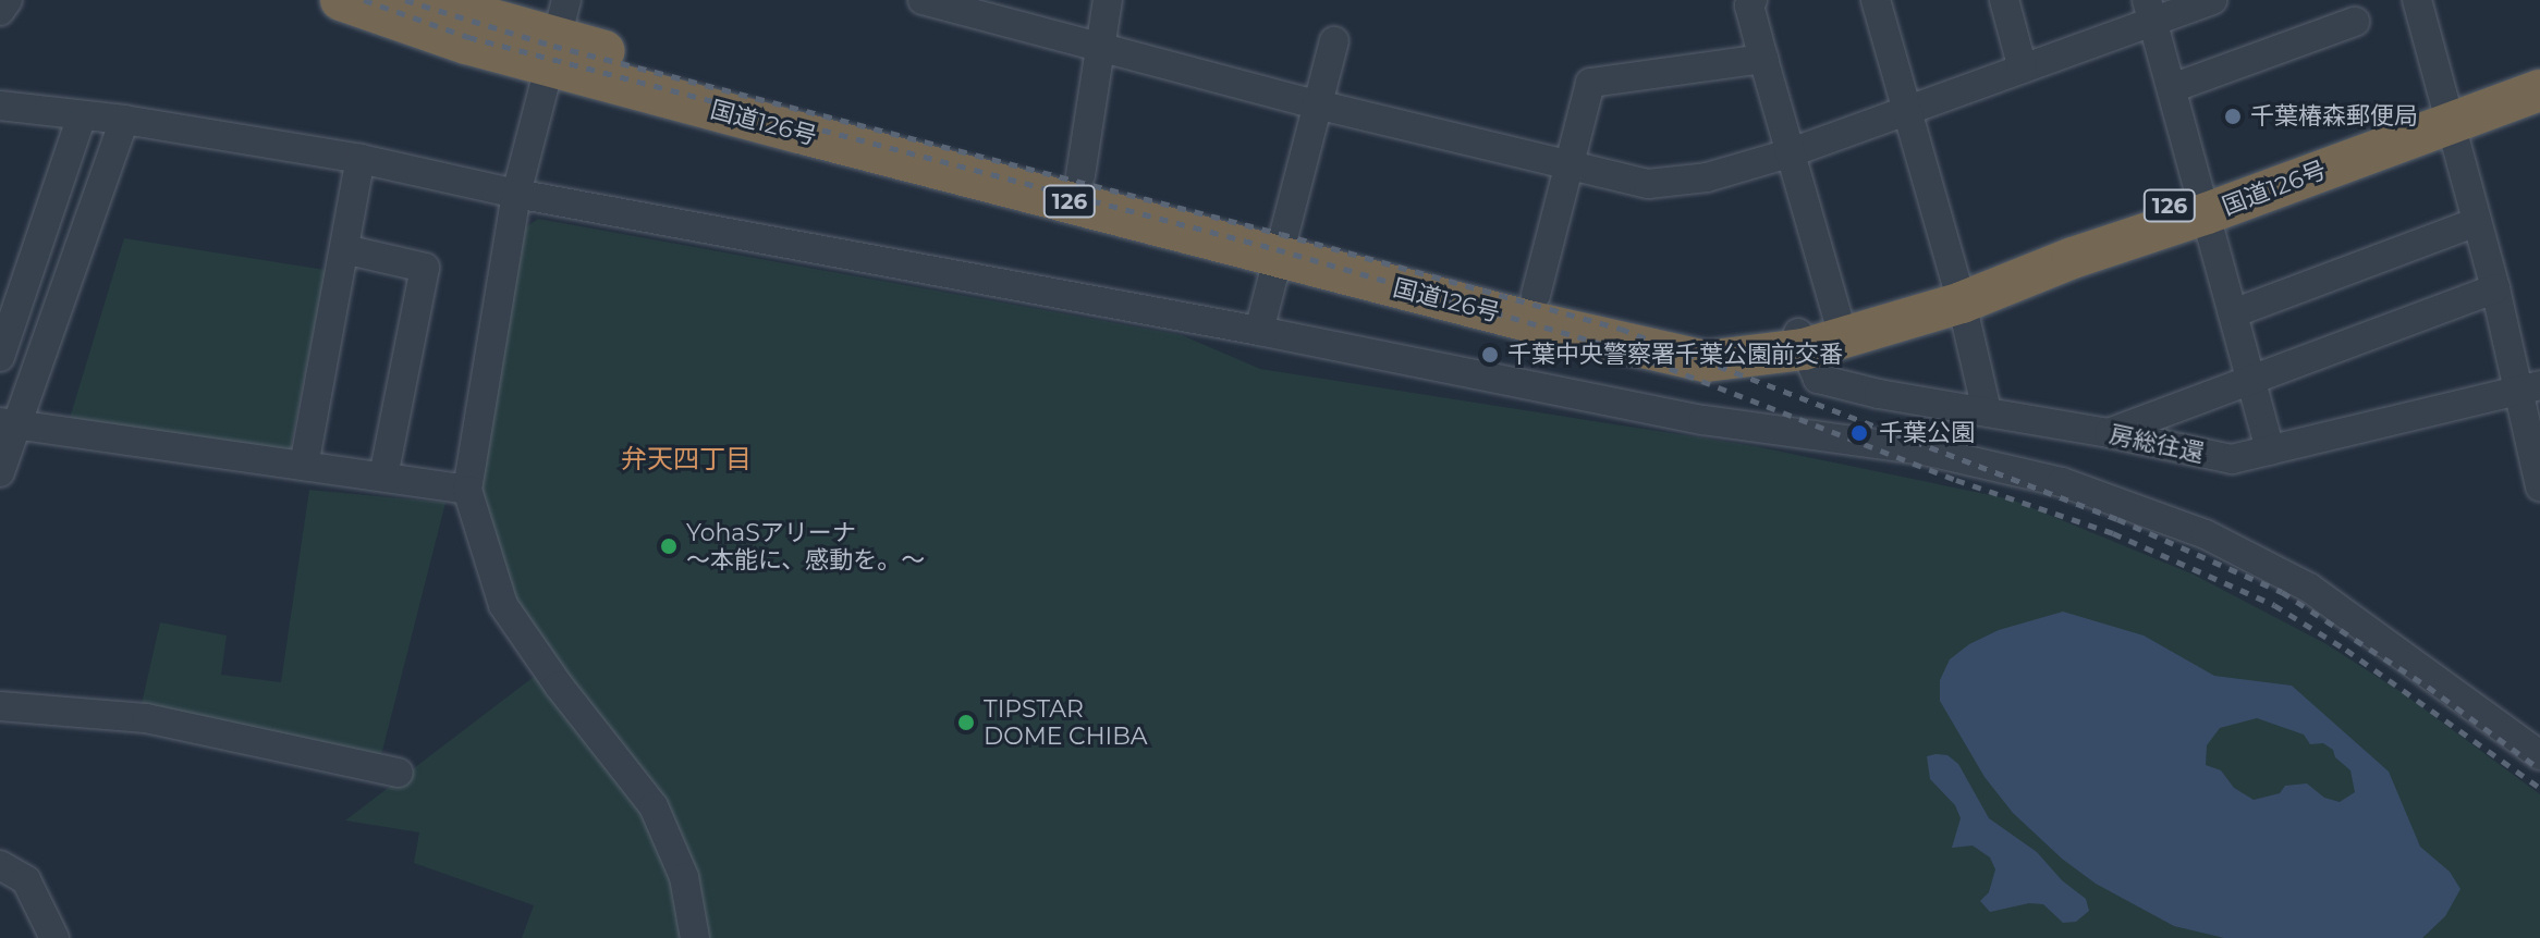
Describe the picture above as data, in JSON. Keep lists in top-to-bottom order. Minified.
{"streets":{"highway":["国道126号","126"],"street":["房総往還"]},"crossings":[["国道126号","房総往還"]],"districts":["弁天四丁目"],"places":["千葉椿森郵便局","千葉中央警察署千葉公園前交番","千葉公園","YohaSアリーナ ～本能に、感動を。～","TIPSTAR DOME CHIBA"]}
